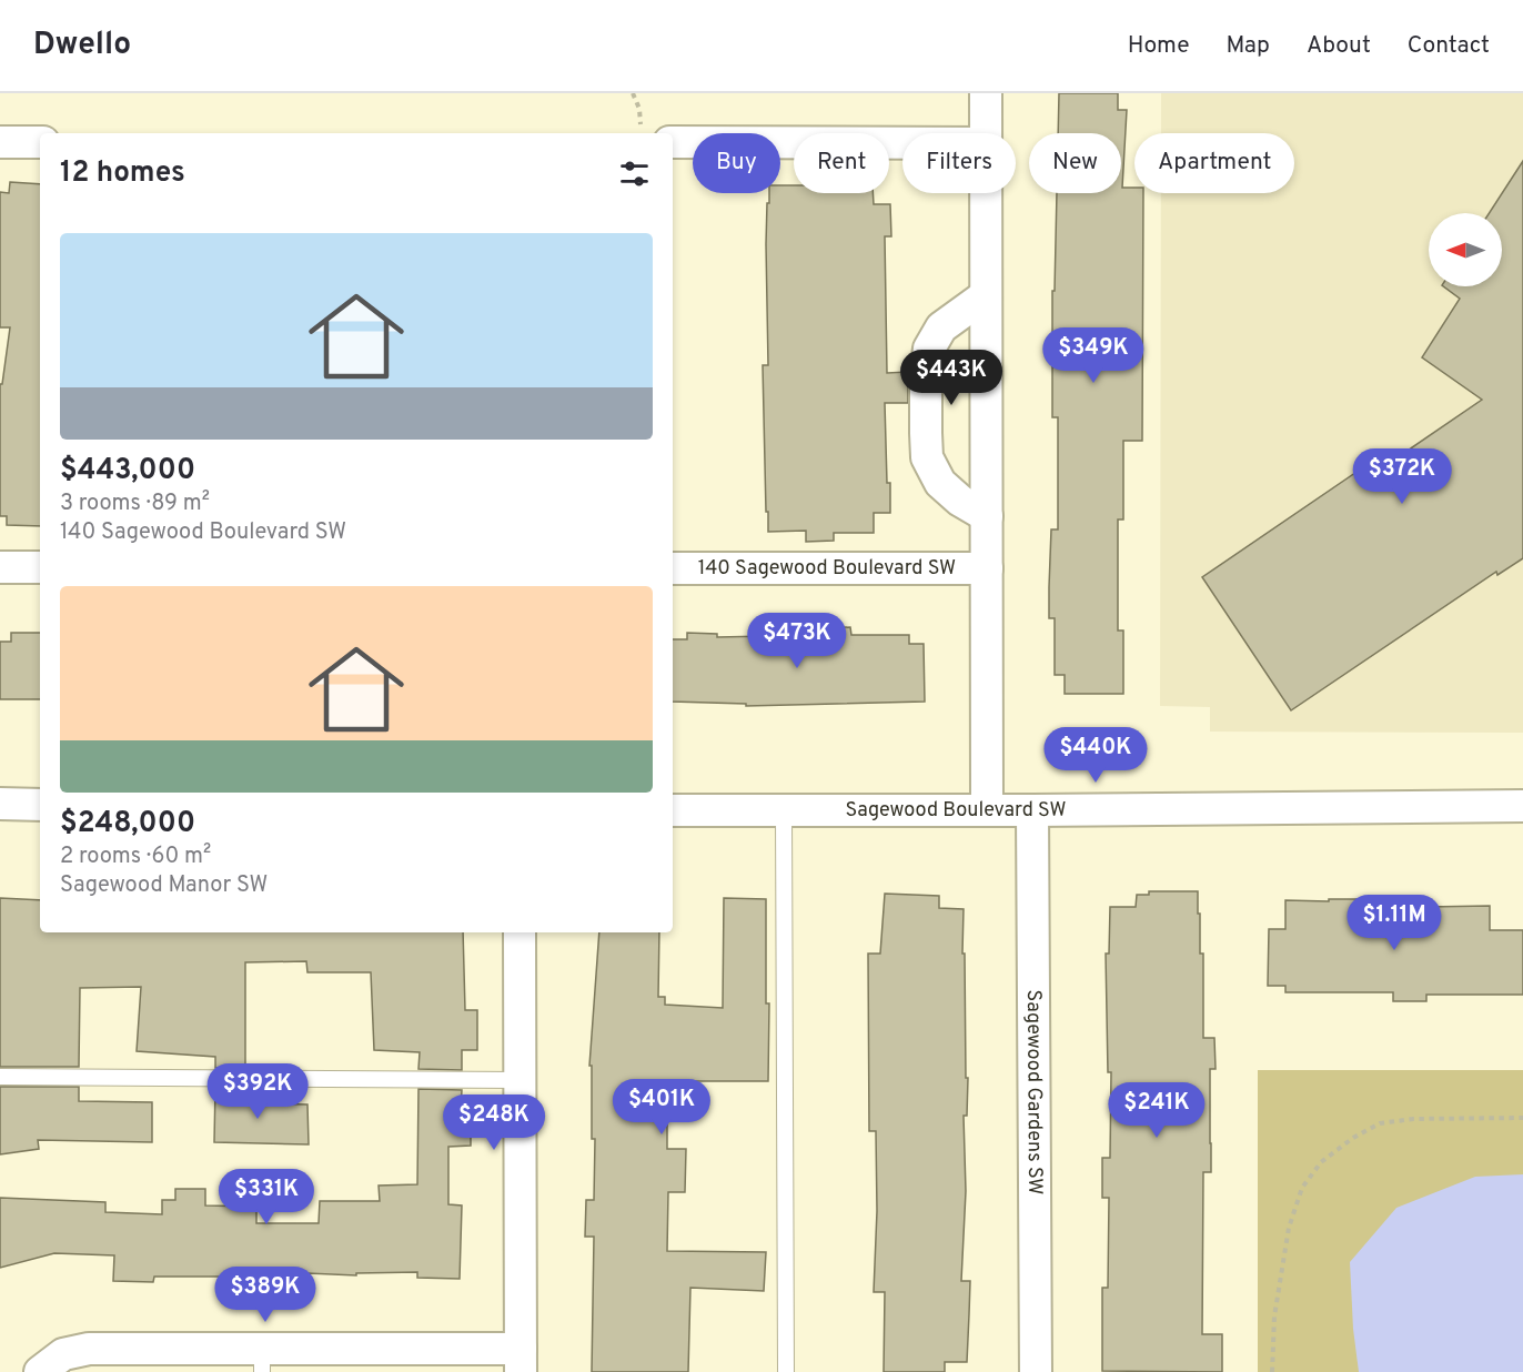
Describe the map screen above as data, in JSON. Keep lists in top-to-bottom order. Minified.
{"streets":{"street":["140 Sagewood Boulevard SW","Sagewood Boulevard SW","Sagewood Gardens SW"]},"crossings":[["140 Sagewood Boulevard SW","Sagewood Boulevard SW"],["Sagewood Boulevard SW","Sagewood Gardens SW"]],"north":"left","page":{"header":"Dwello","nav":["Home","Map","About","Contact"],"chip":["Buy","Rent","Filters","New","Apartment"],"heading":"12 homes","list":[{"name":"$443,000","note":"3 rooms · 89 m² · 140 Sagewood Boulevard SW"},{"name":"$248,000","note":"2 rooms · 60 m² · Sagewood Manor SW"}],"price":["$349K","$443K","$372K","$473K","$440K","$1.11M","$392K","$401K","$241K","$248K","$331K","$389K"]}}
